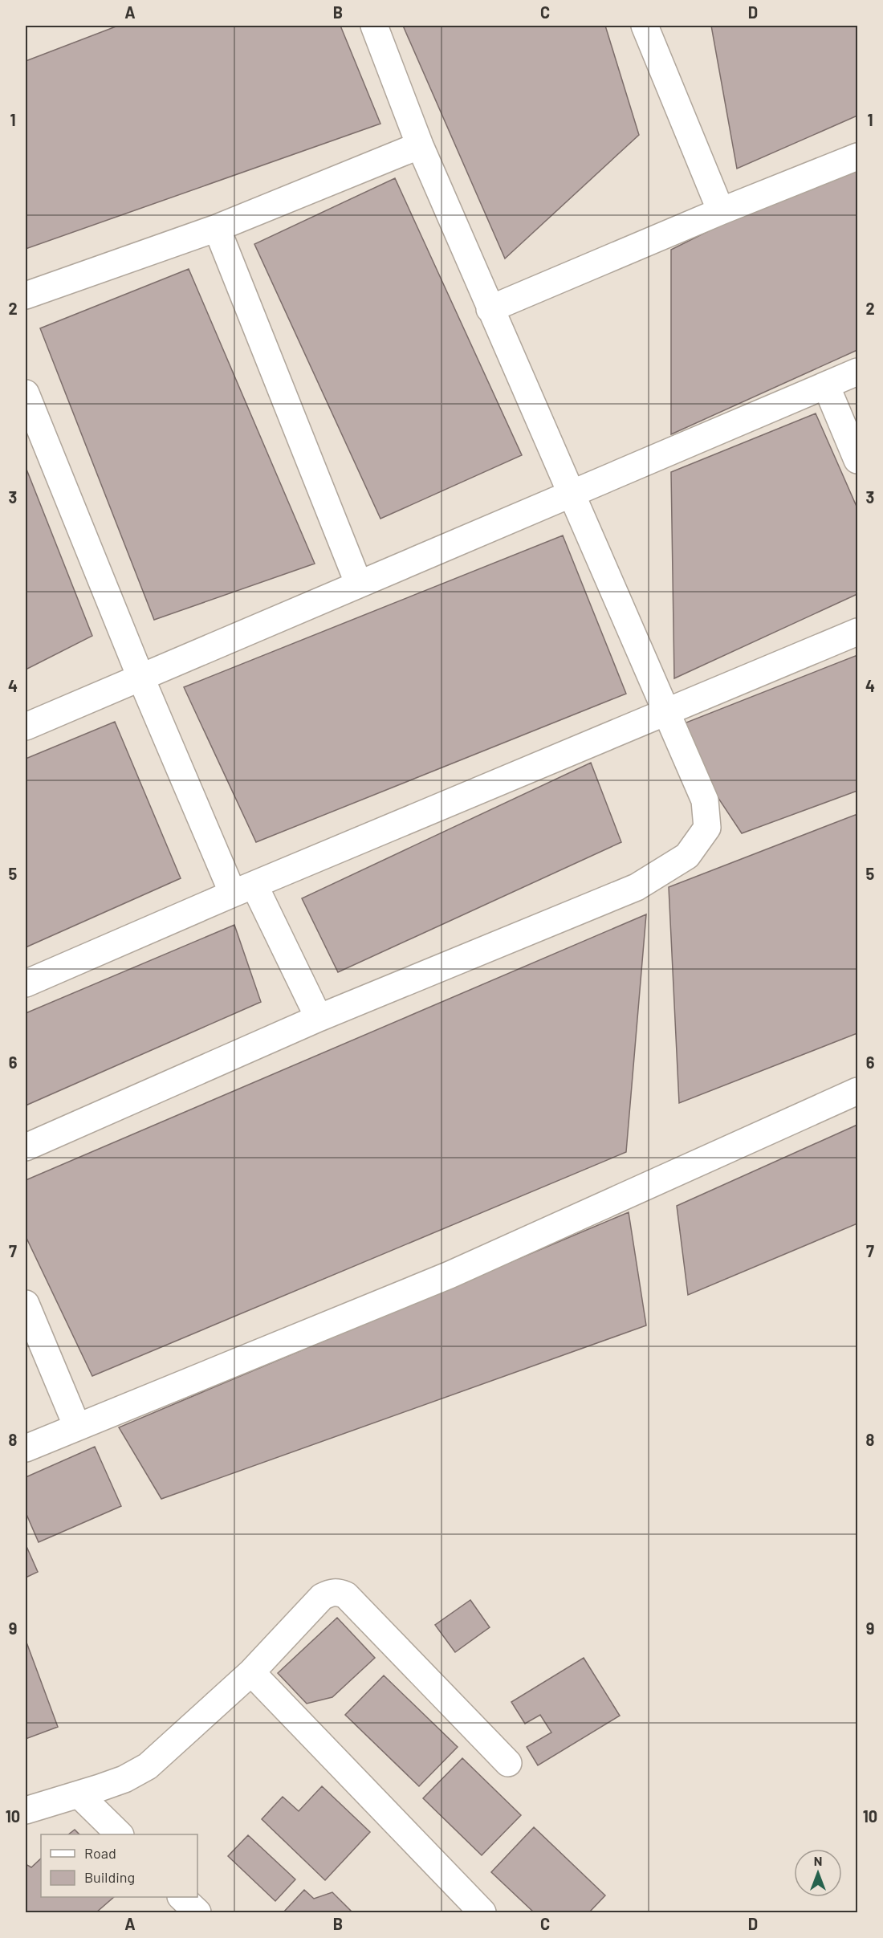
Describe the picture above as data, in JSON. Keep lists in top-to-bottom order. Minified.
{"legend":["Road","Building"],"north":"top","grid":{"columns":["A","B","C","D"],"rows":["1","2","3","4","5","6","7","8","9","10"]}}
